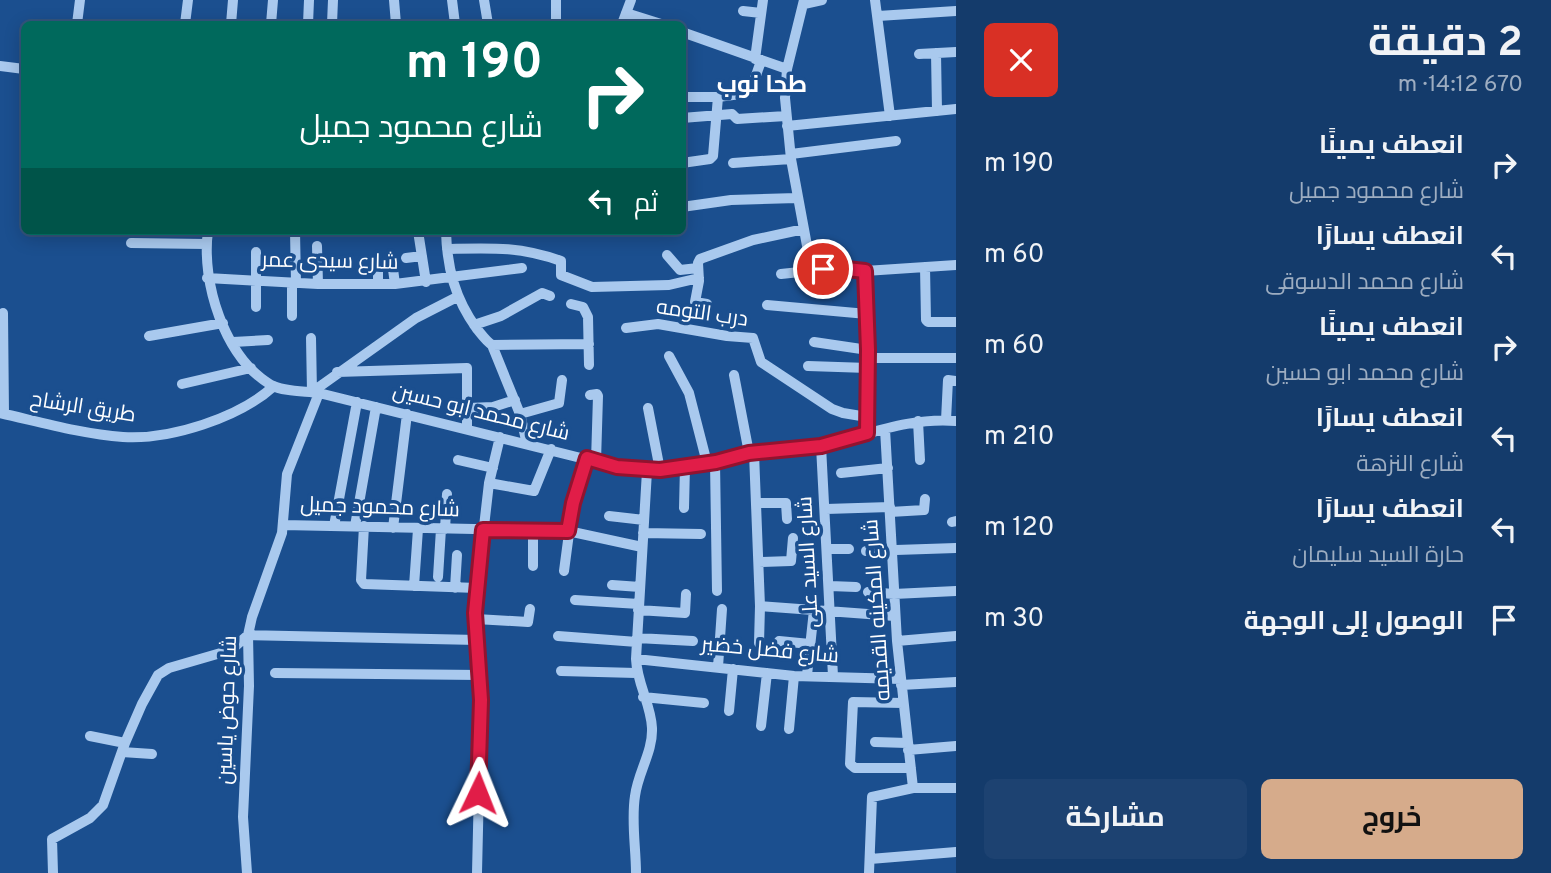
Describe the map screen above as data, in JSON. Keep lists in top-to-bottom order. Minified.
{"streets":{"street":["شارع سيدى عمر","درب التومه","طريق الرشاح","شارع محمد ابو حسين","شارع محمود جميل","شارع السيد على","شارع المكينه القديمه","شارع فضل خضير","شارع حوض ياسين"]},"crossings":[["طريق الرشاح","شارع محمد ابو حسين"],["شارع محمد ابو حسين","شارع السيد على"],["شارع محمد ابو حسين","شارع المكينه القديمه"],["شارع محمد ابو حسين","شارع حوض ياسين"],["شارع محمود جميل","شارع حوض ياسين"],["شارع السيد على","شارع فضل خضير"],["شارع المكينه القديمه","شارع فضل خضير"]],"districts":["طحا نوب"],"page":{"heading":["2 دقيقة","670 m · 14:12"],"turn":["190 m","شارع محمود جميل"],"list":[{"name":"انعطف يمينًا","note":"شارع محمود جميل","value":"190 m"},{"name":"انعطف يسارًا","note":"شارع محمد الدسوقى","value":"60 m"},{"name":"انعطف يمينًا","note":"شارع محمد ابو حسين","value":"60 m"},{"name":"انعطف يسارًا","note":"شارع النزهة","value":"210 m"},{"name":"انعطف يسارًا","note":"حارة السيد سليمان","value":"120 m"},{"name":"الوصول إلى الوجهة","value":"30 m"}],"then":"ثم","buttons":["خروج","مشاركة"]}}
